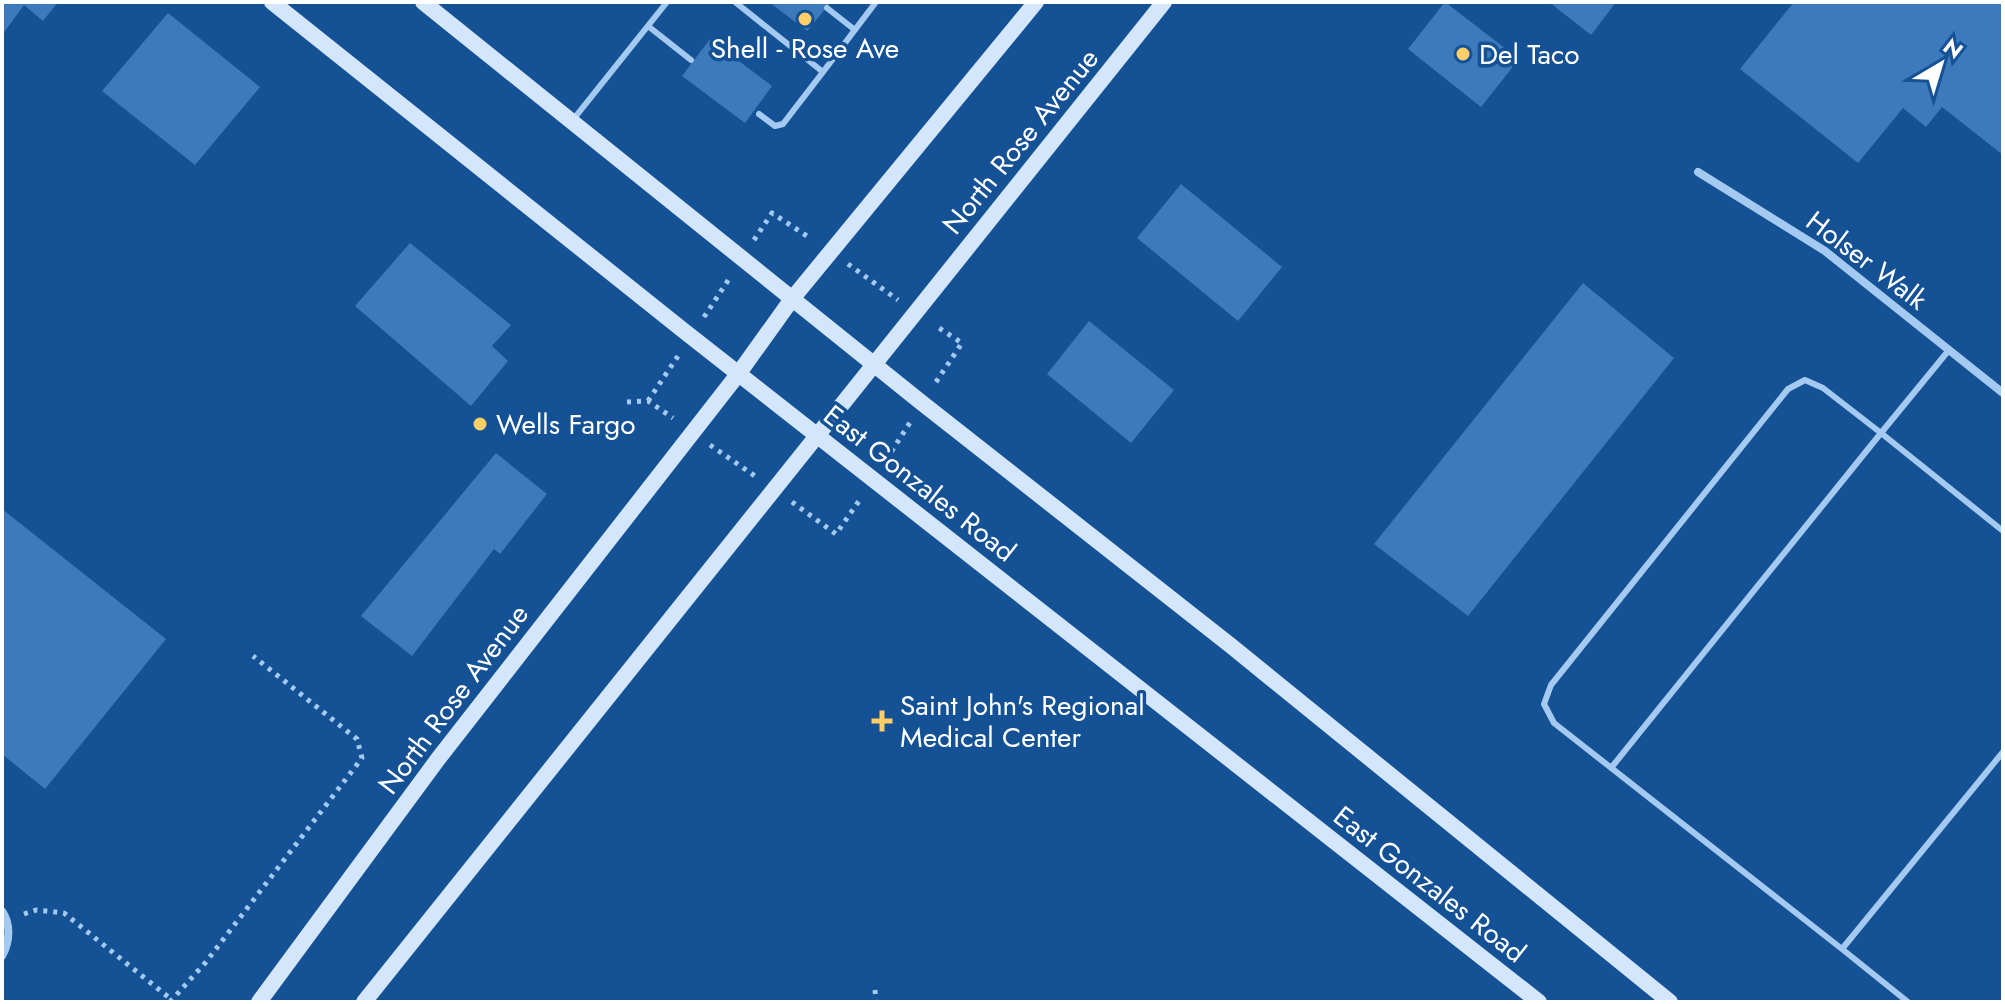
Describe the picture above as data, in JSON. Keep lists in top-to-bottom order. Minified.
{"streets":{"main road":["North Rose Avenue","East Gonzales Road"],"street":["Holser Walk"]},"crossings":[["North Rose Avenue","East Gonzales Road"]],"places":{"other":["Shell - Rose Ave","Del Taco","Wells Fargo"],"health":["Saint John's Regional Medical Center"]},"north":"top right"}
